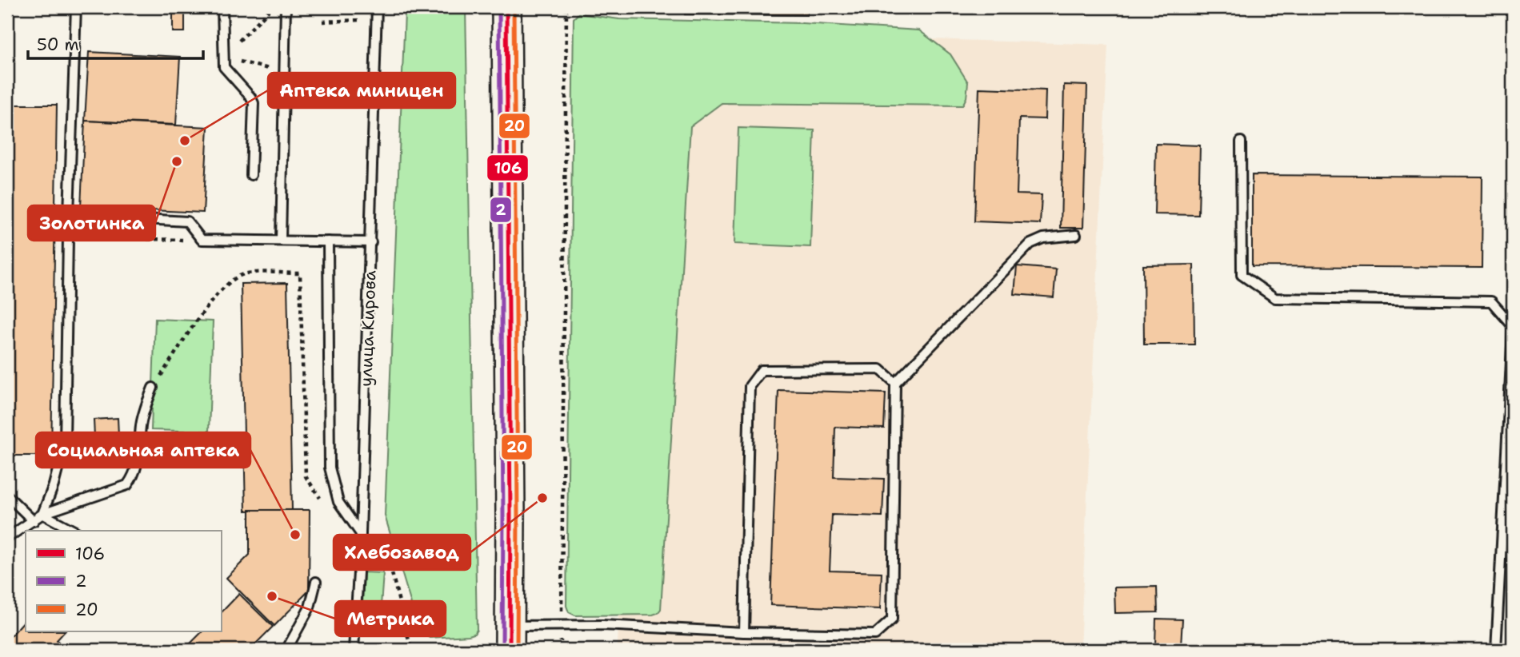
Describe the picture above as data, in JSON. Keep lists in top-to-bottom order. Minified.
{"streets":{"lane":["улица Кирова"]},"places":["Аптека миницен","Золотинка","Хлебoзавод","Социальная аптека","Метрика"],"lines":["transit line 106","transit line 2","transit line 20"],"legend":["106","2","20"],"scale_bar":"50 m"}
